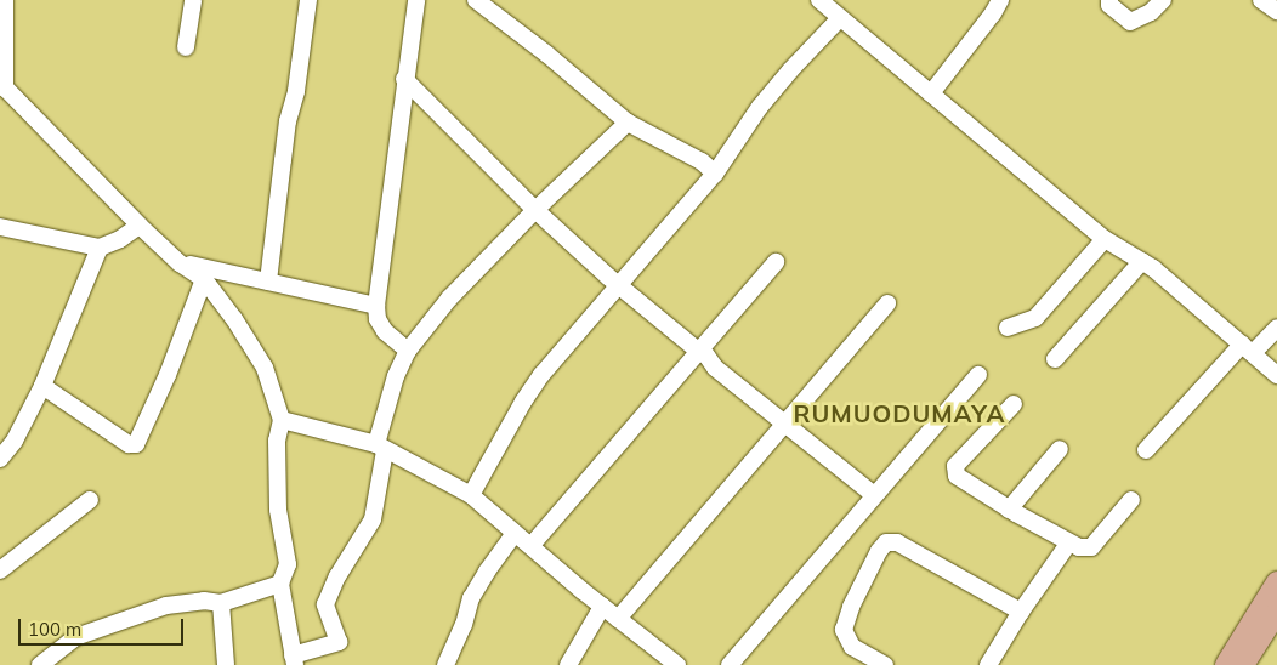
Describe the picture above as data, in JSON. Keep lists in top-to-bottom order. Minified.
{"districts":["RUMUODUMAYA"],"scale_bar":"100 m"}
